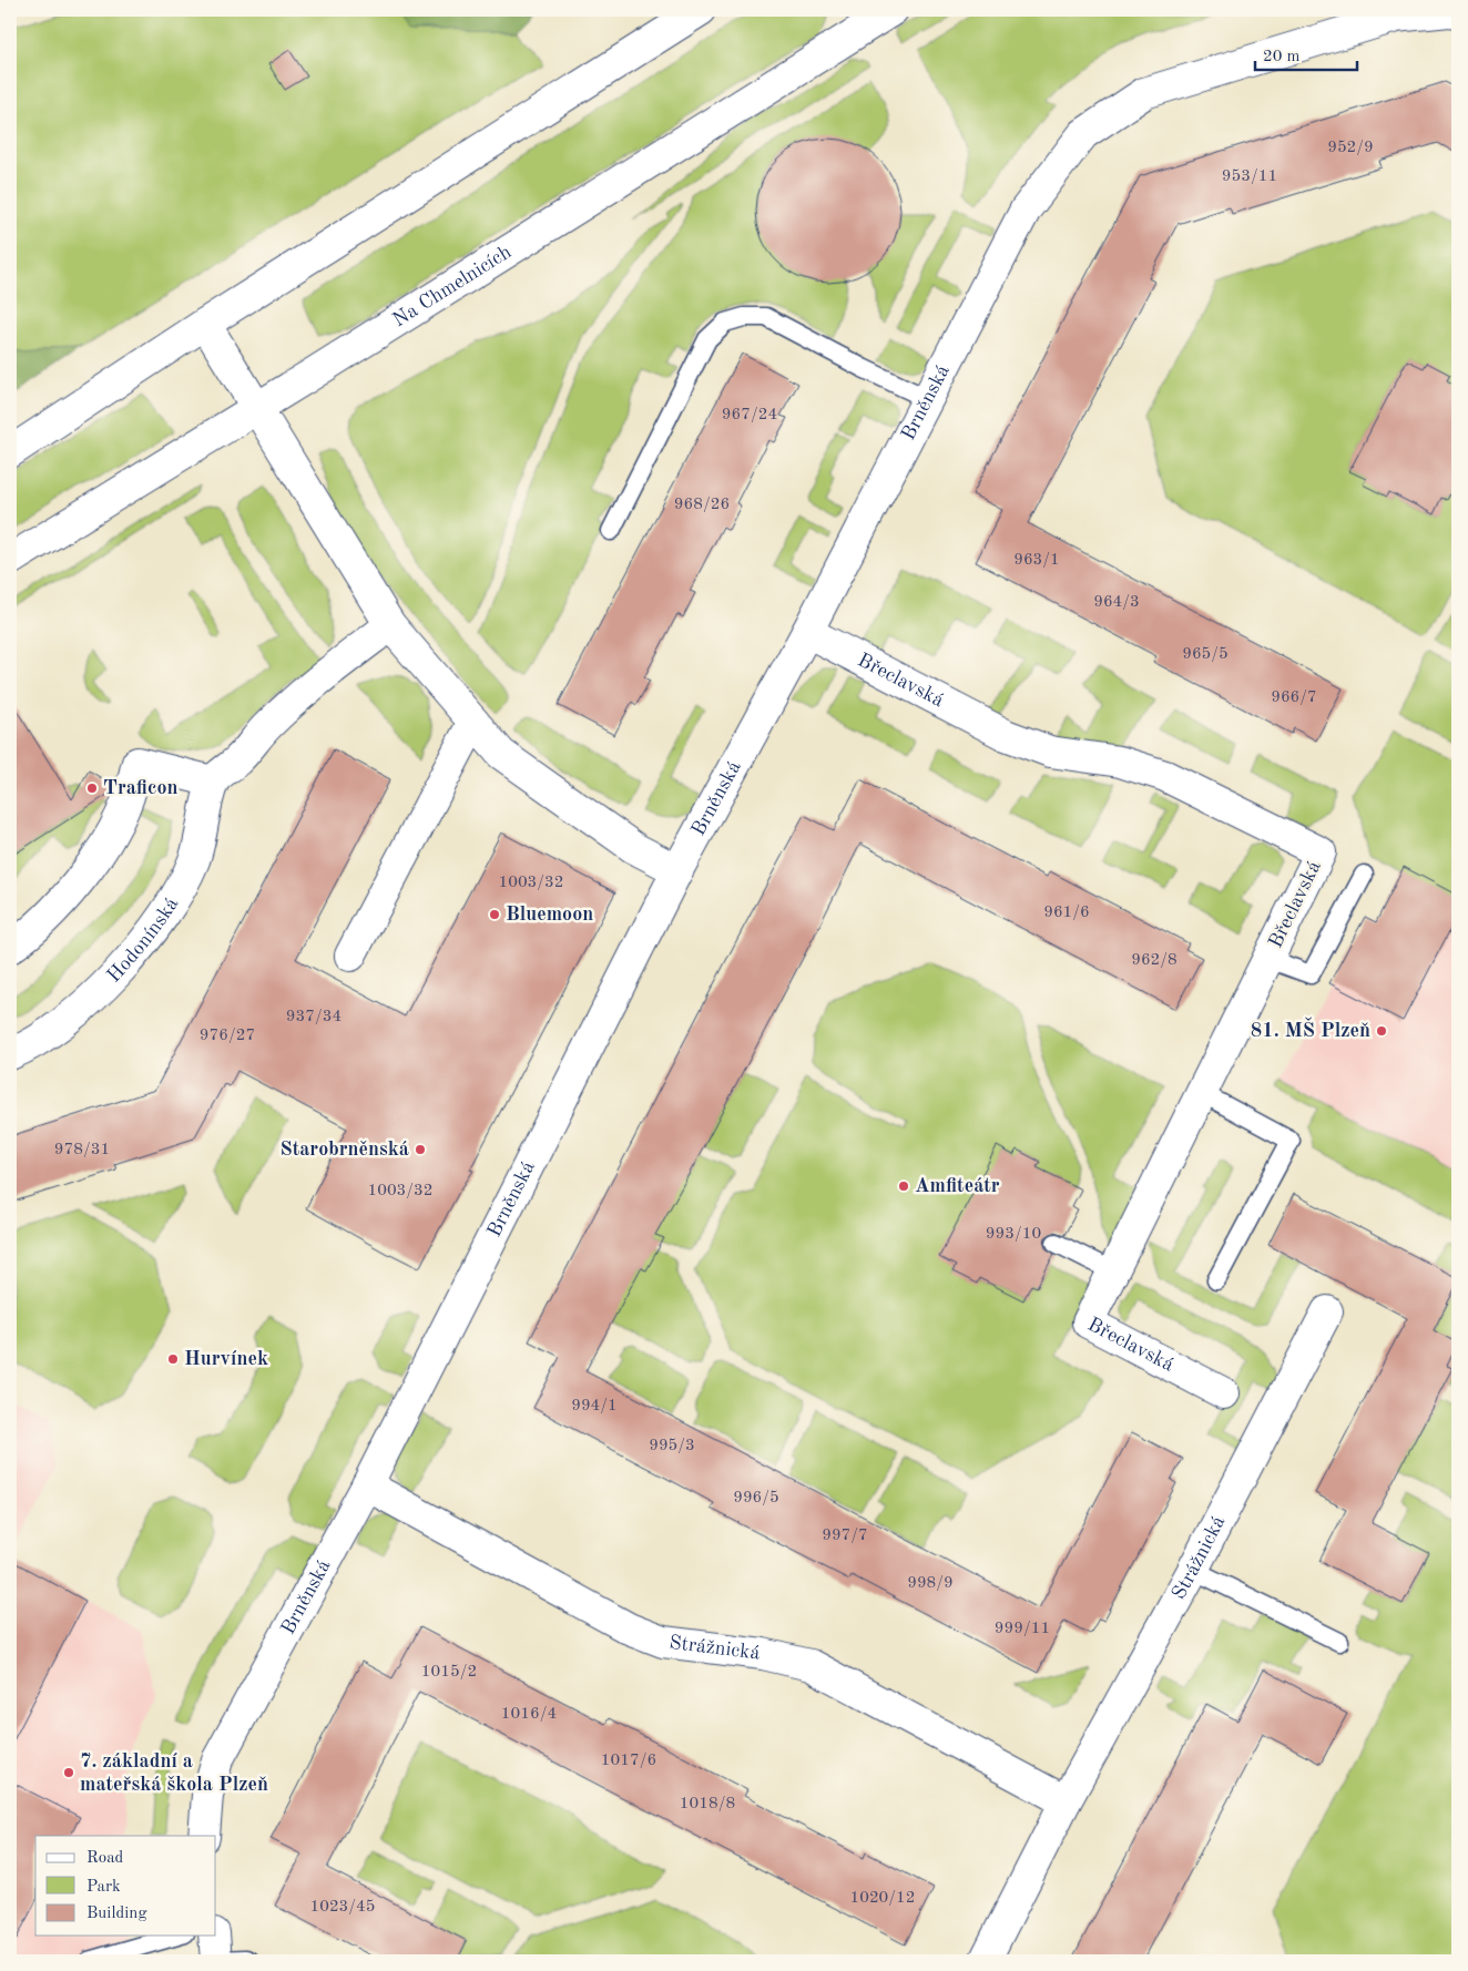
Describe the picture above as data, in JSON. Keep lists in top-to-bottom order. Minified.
{"streets":{"street":["Na Chmelnicích","Brněnská","Břeclavská","Hodonínská","Strážnická"]},"crossings":[["Brněnská","Břeclavská"],["Brněnská","Strážnická"]],"places":["Traficon","Bluemoon","81. MŠ Plzeň","Starobrněnská","Amfiteátr","Hurvínek","7. základní a mateřská škola Plzeň"],"house_numbers":["952/9","953/11","967/24","968/26","963/1","964/3","965/5","966/7","1003/32","961/6","962/8","937/34","976/27","978/31","1003/32","993/10","994/1","995/3","996/5","997/7","998/9","999/11","1015/2","1016/4","1017/6","1018/8","1020/12","1023/45"],"legend":["Road","Park","Building"],"scale_bar":"20 m"}
